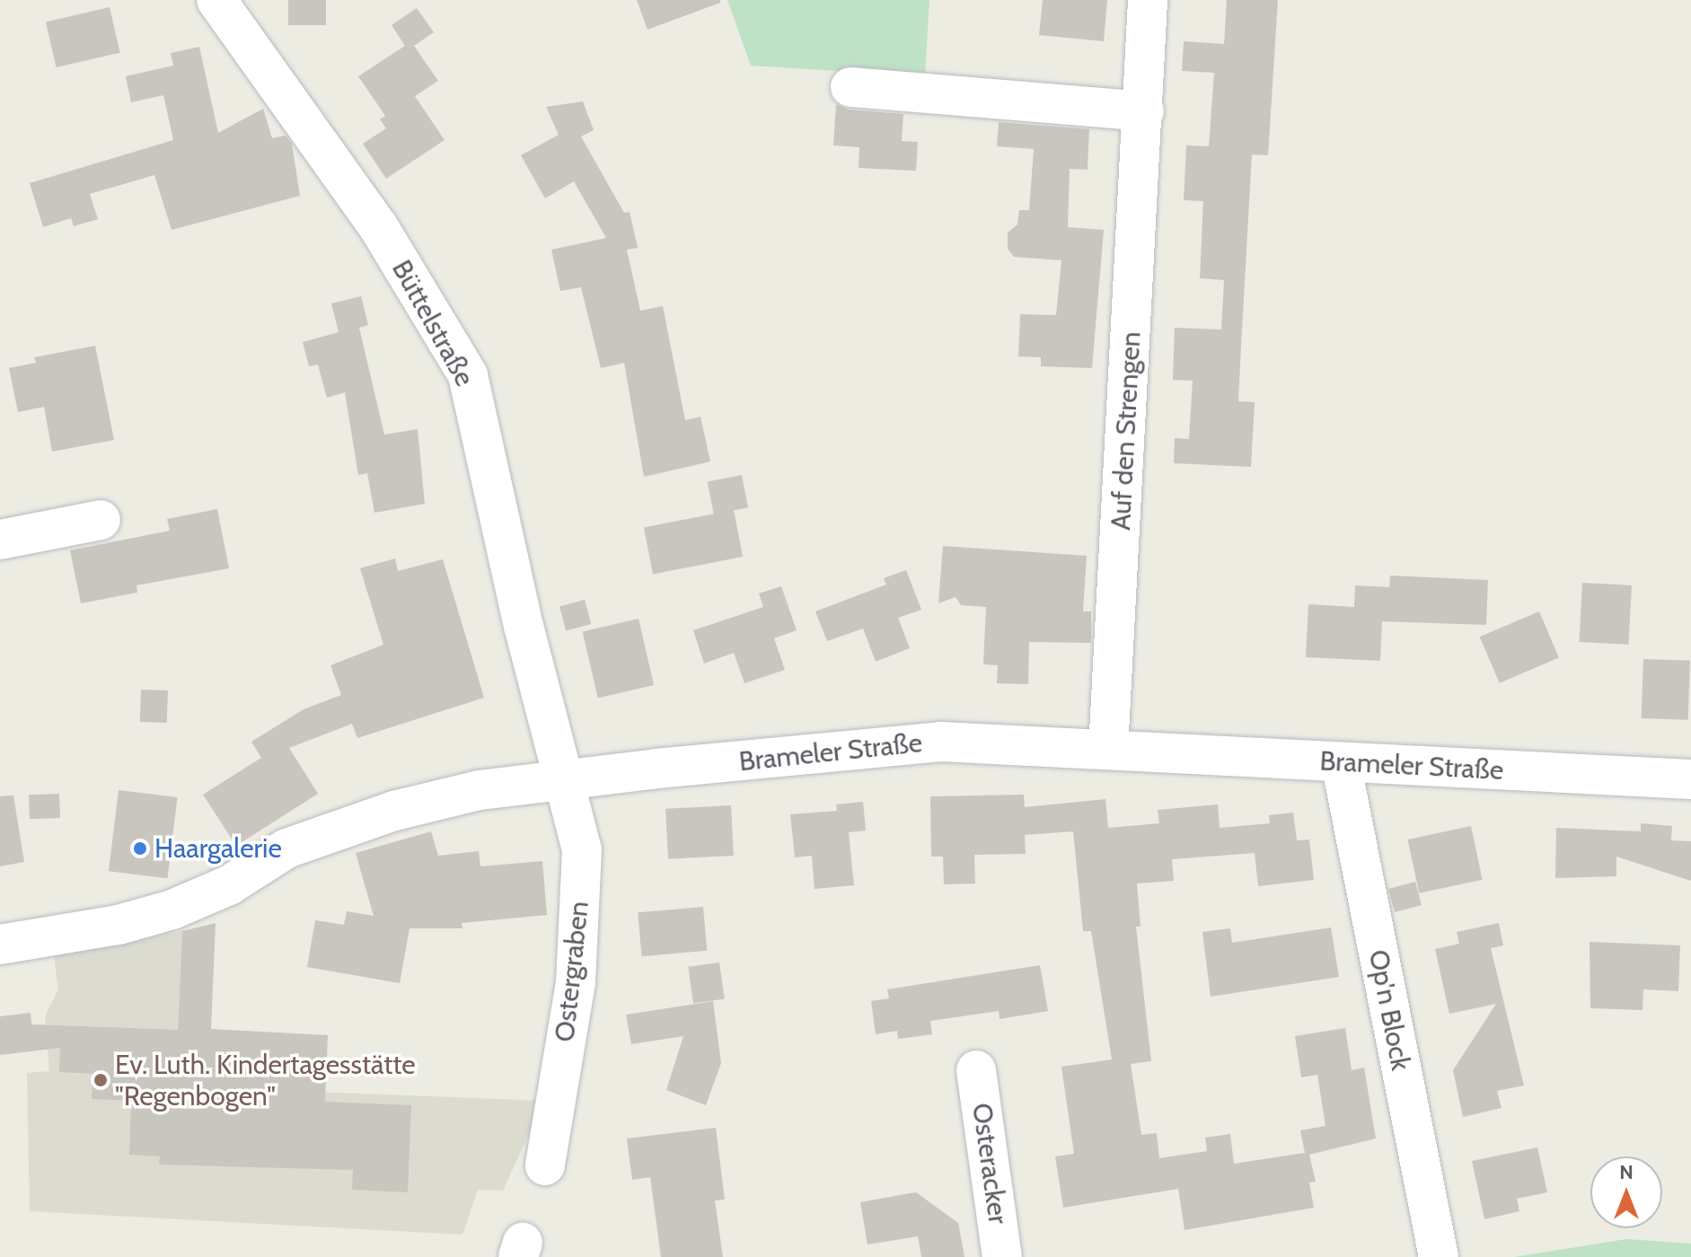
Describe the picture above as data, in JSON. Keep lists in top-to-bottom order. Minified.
{"streets":{"street":["Büttelstraße","Auf den Strengen","Brameler Straße","Ostergraben","Op'n Block","Osteracker"]},"crossings":[["Büttelstraße","Brameler Straße"],["Büttelstraße","Ostergraben"],["Auf den Strengen","Brameler Straße"],["Brameler Straße","Ostergraben"],["Brameler Straße","Op'n Block"]],"places":["Haargalerie","Ev. Luth. Kindertagesstätte \"Regenbogen\""],"north":"top"}
